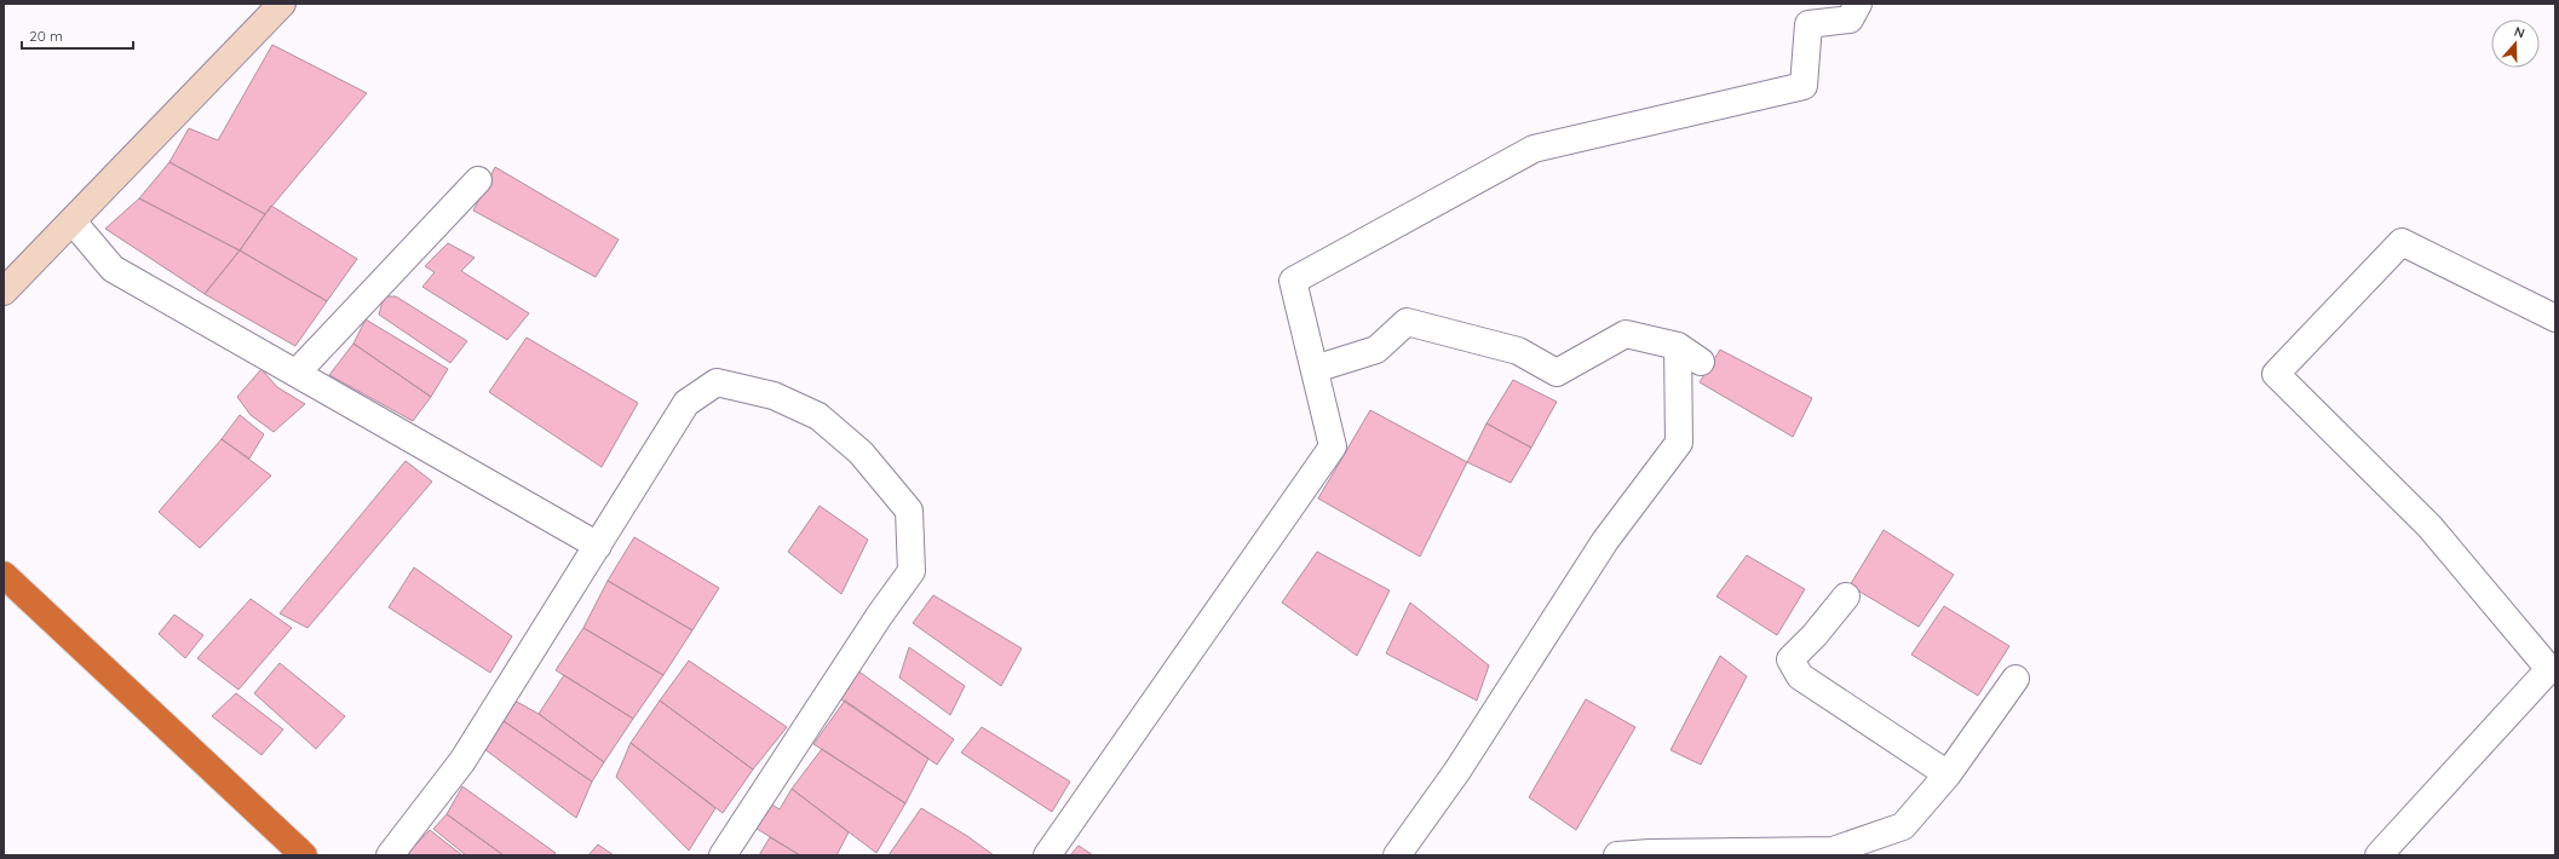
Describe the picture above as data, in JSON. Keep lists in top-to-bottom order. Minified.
{"scale_bar":"20 m","north":"top"}
